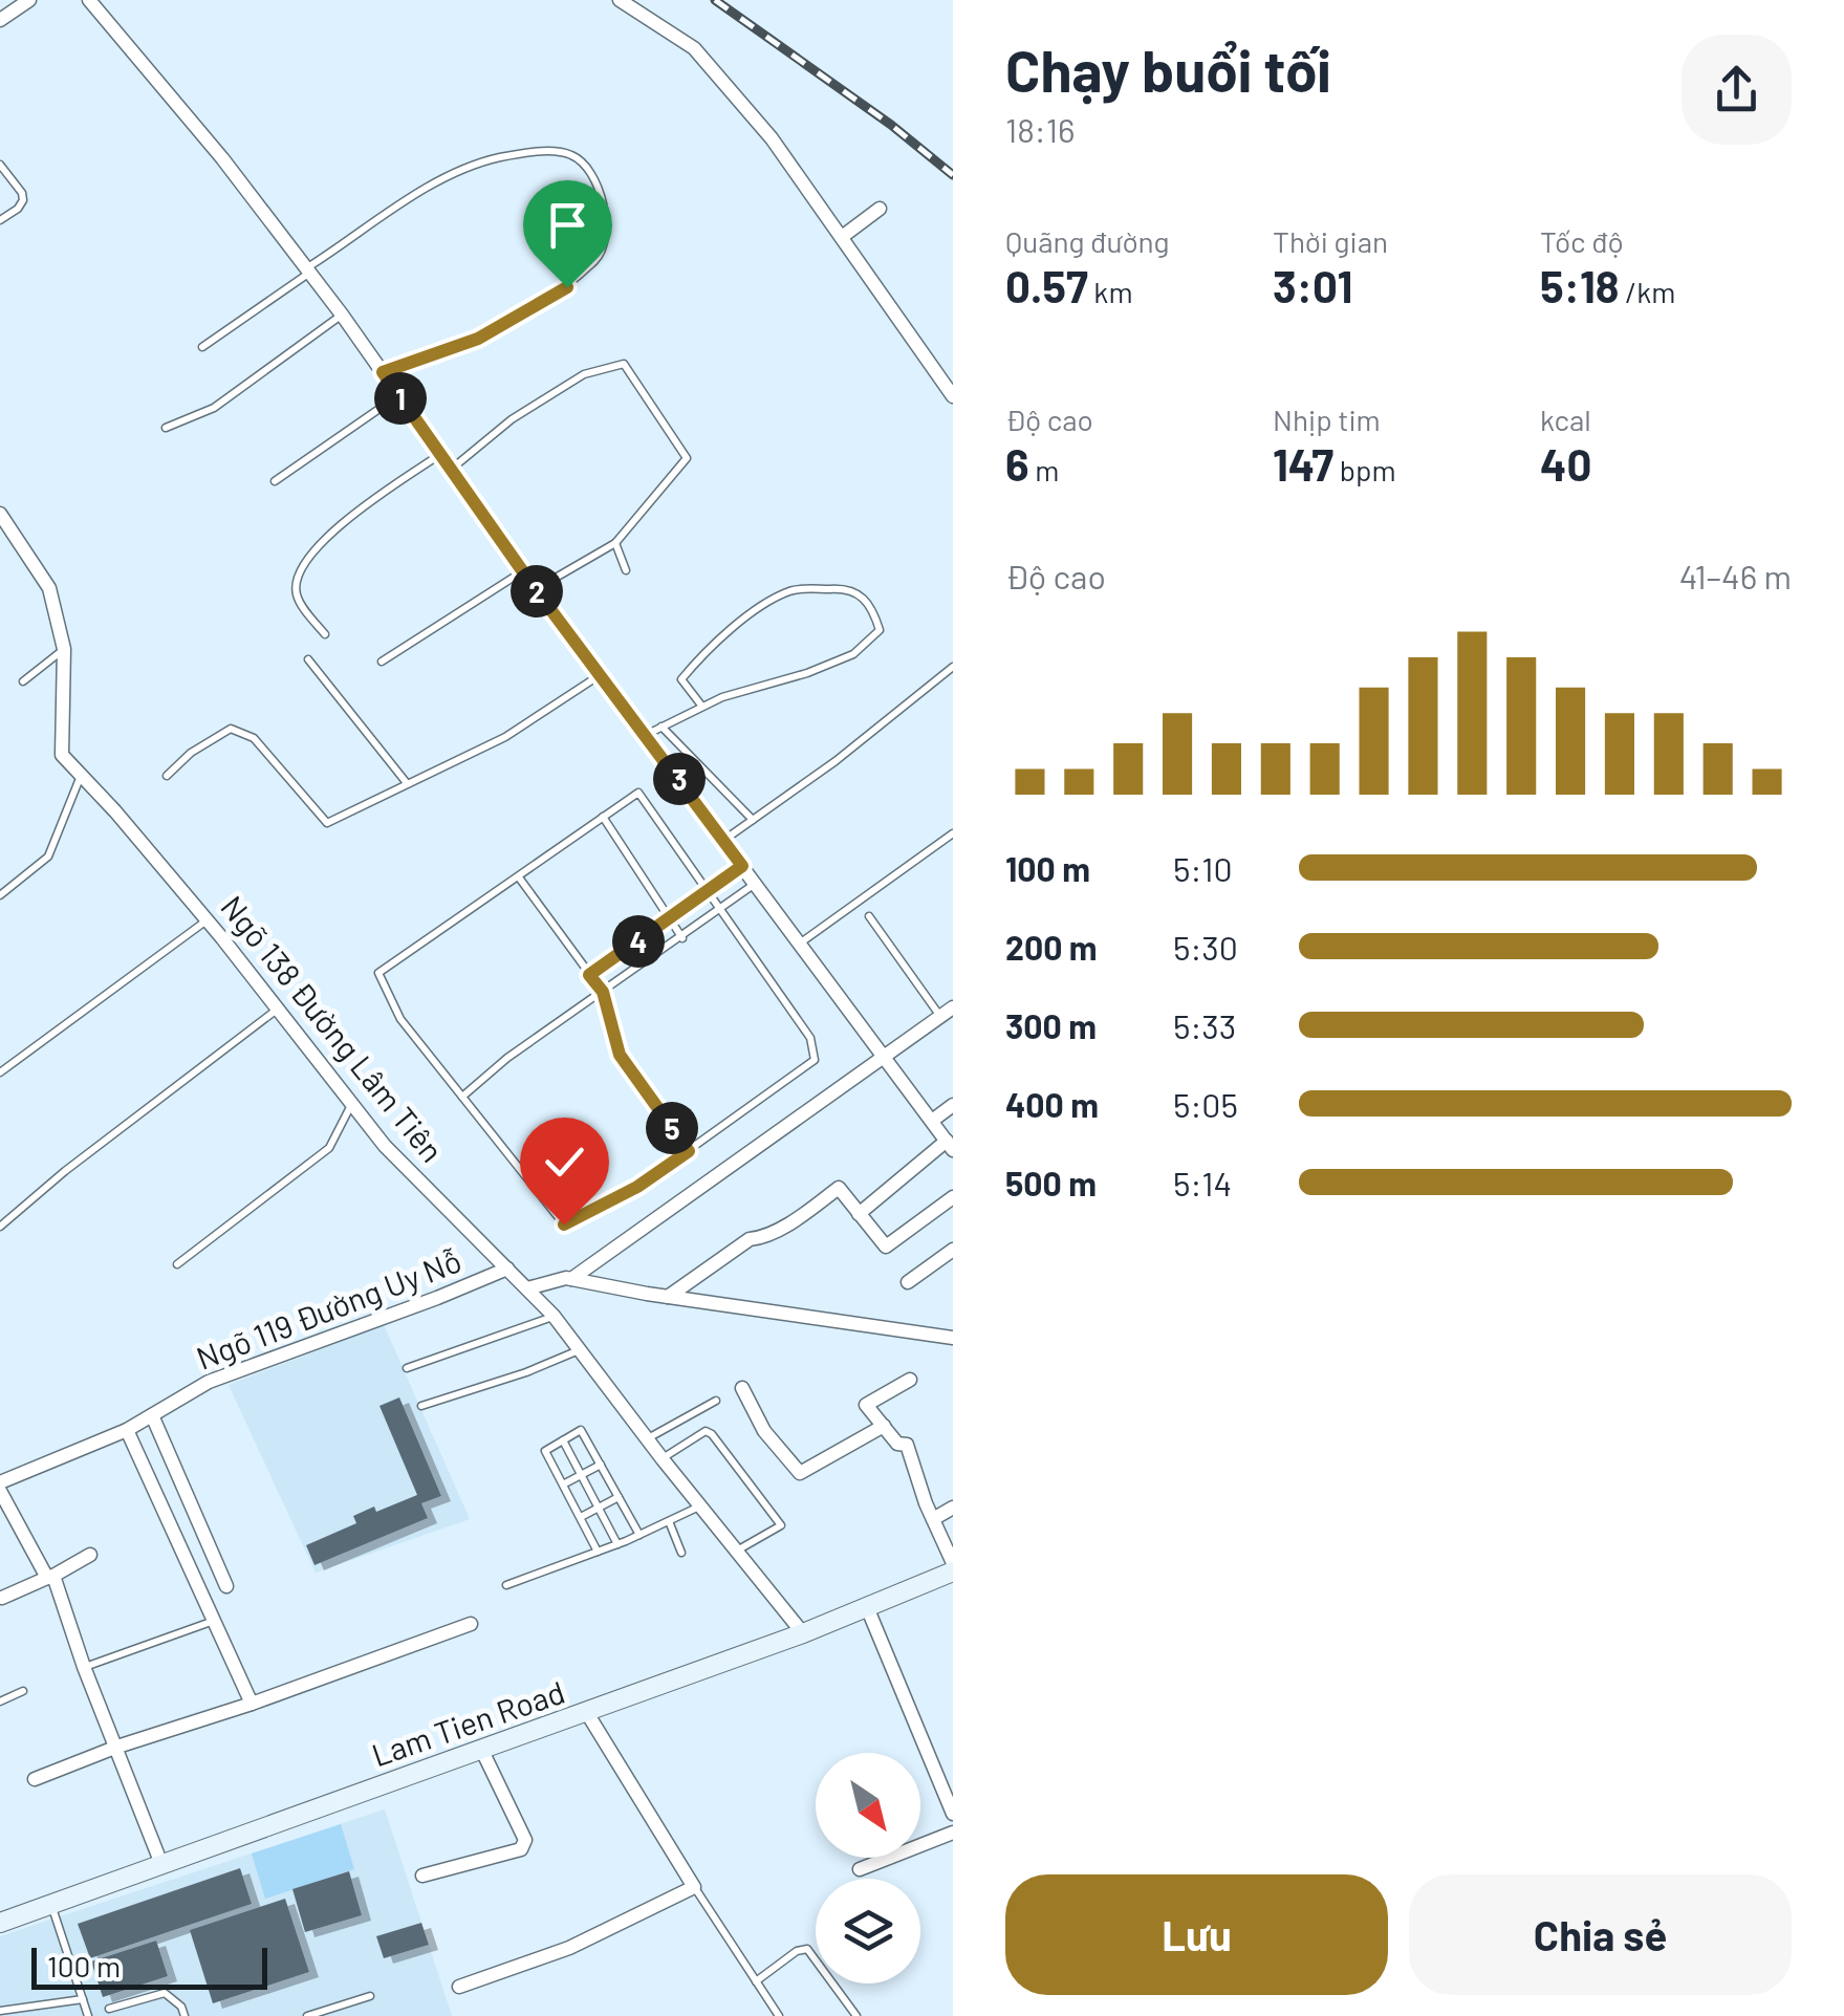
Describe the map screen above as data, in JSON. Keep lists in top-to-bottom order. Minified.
{"streets":{"street":["Ngõ 138 Đường Lâm Tiên","Ngõ 119 Đường Uy Nỗ","Lam Tien Road"]},"crossings":[["Ngõ 138 Đường Lâm Tiên","Ngõ 119 Đường Uy Nỗ"],["Ngõ 138 Đường Lâm Tiên","Lam Tien Road"]],"scale_bar":"100 m","north":"bottom right","page":{"heading":["Chạy buổi tối","18:16"],"stats":[["Quãng đường","0.57 km"],["Thời gian","3:01"],["Tốc độ","5:18 /km"],["Độ cao","6 m"],["Nhịp tim","147 bpm"],["kcal","40"]],"pins":["1","2","3","4","5"],"chart":["Độ cao","41–46 m"],"list":[{"name":"100 m","note":"5:10"},{"name":"200 m","note":"5:30"},{"name":"300 m","note":"5:33"},{"name":"400 m","note":"5:05"},{"name":"500 m","note":"5:14"}],"buttons":["Lưu","Chia sẻ"],"scale":"100 m"}}
